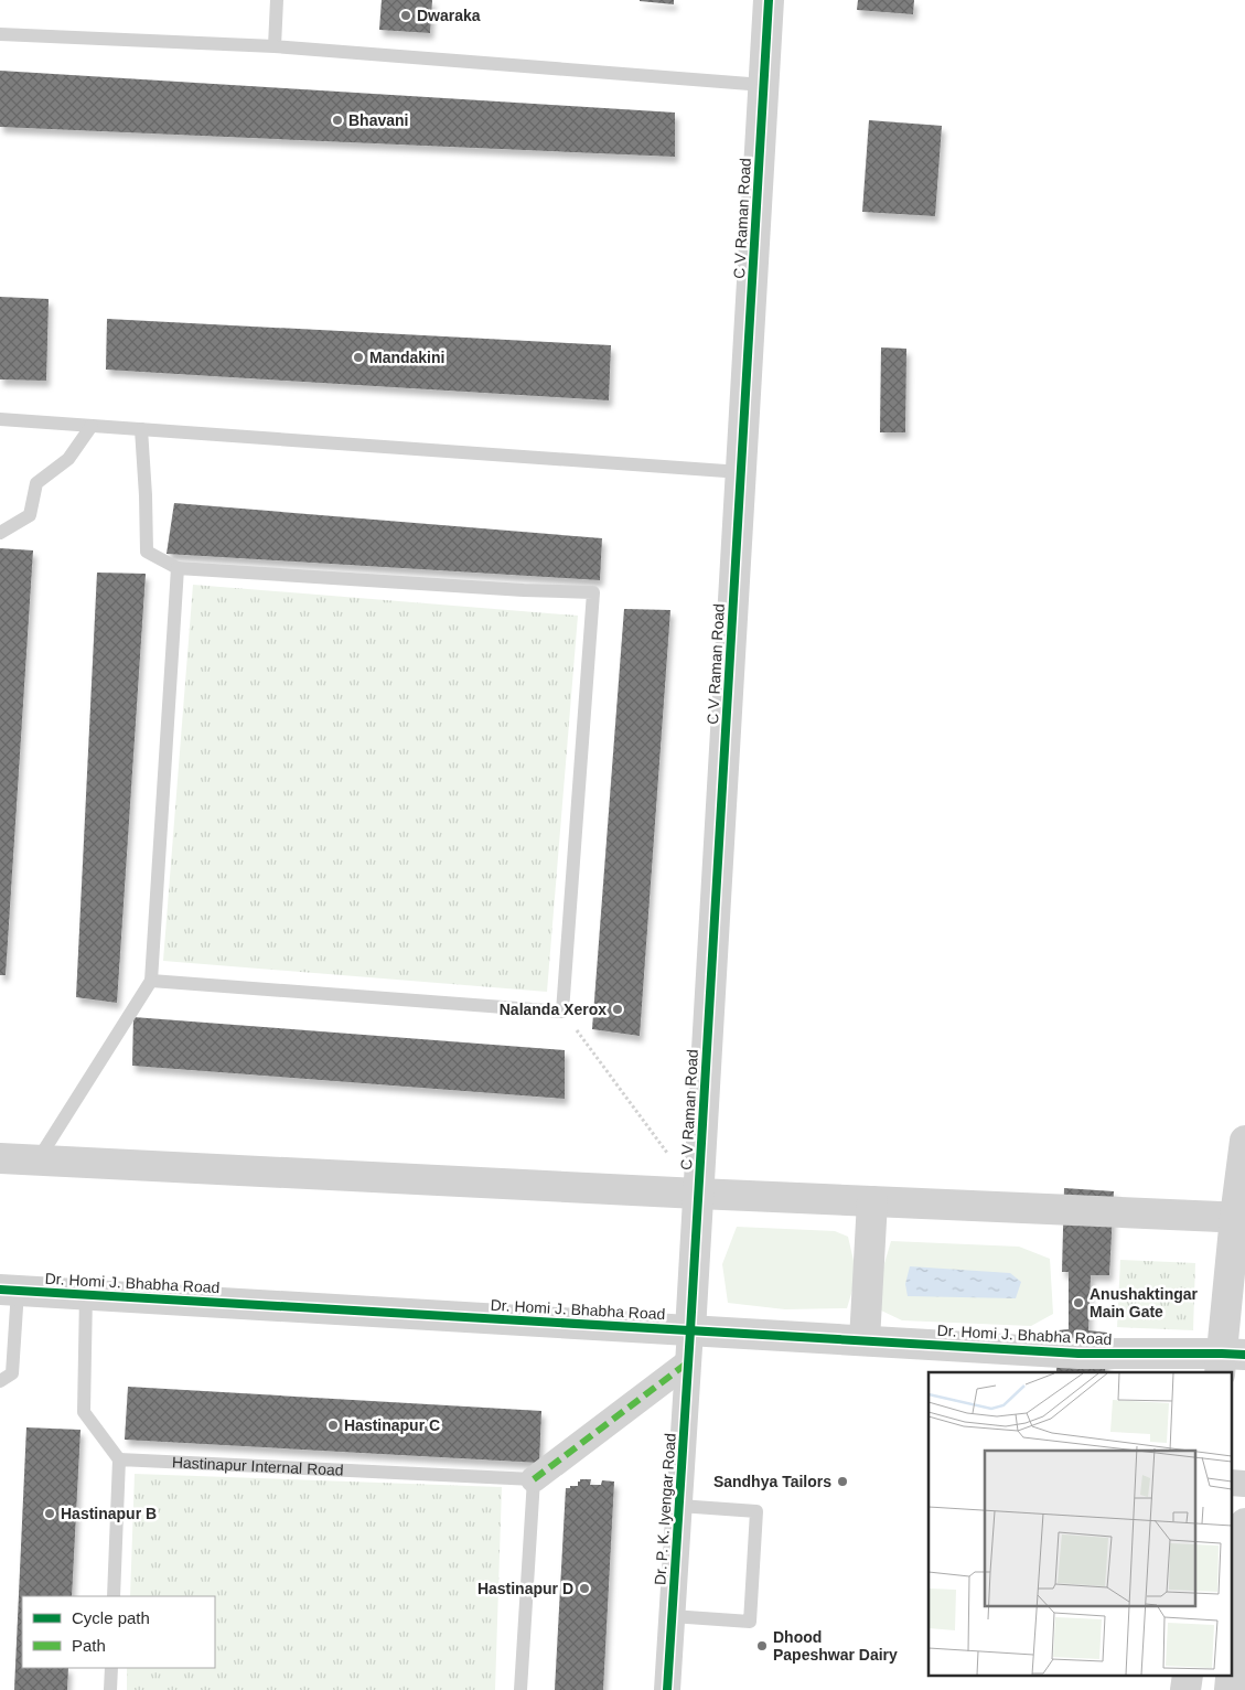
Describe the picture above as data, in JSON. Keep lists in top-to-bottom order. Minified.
{"streets":{"street":["C V Raman Road","Dr. Homi J. Bhabha Road","Dr. P. K. Iyengar Road"],"lane":["Hastinapur Internal Road"]},"crossings":[["C V Raman Road","Dr. Homi J. Bhabha Road"],["C V Raman Road","Dr. P. K. Iyengar Road"],["Dr. Homi J. Bhabha Road","Dr. P. K. Iyengar Road"]],"places":["Dwaraka","Bhavani","Mandakini","Nalanda Xerox","Anushaktingar Main Gate","Hastinapur C","Sandhya Tailors","Hastinapur B","Hastinapur D","Dhood Papeshwar Dairy"],"legend":["Cycle path","Path"]}
